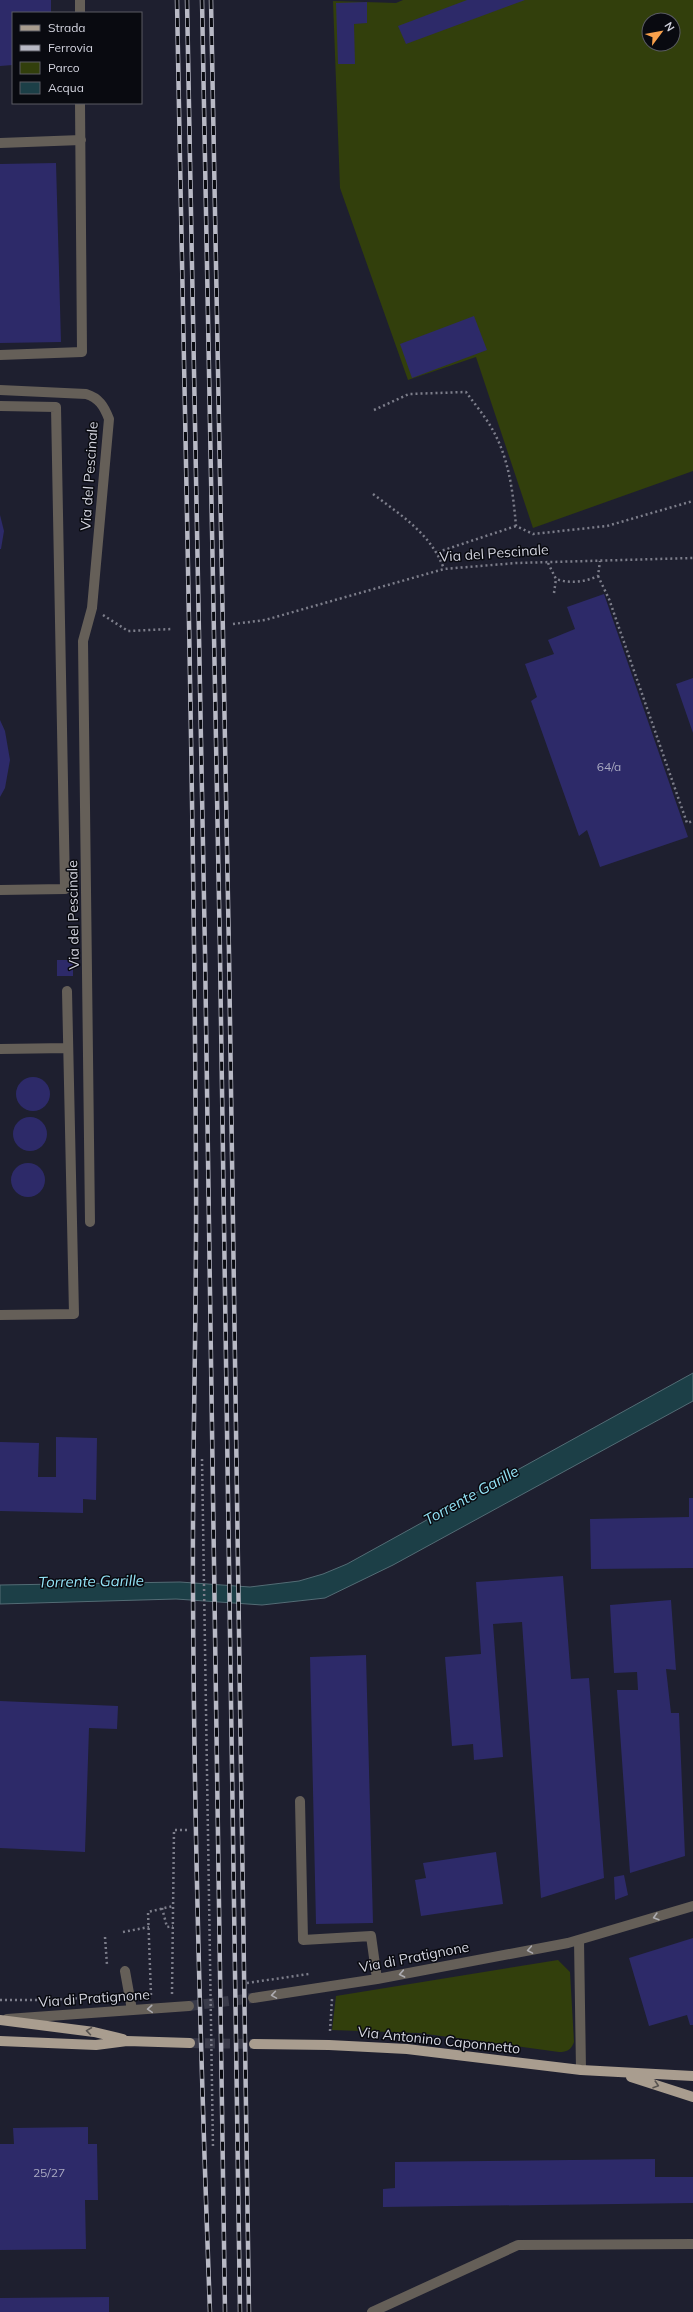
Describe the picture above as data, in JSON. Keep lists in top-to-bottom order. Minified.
{"streets":{"main road":["Via Antonino Caponnetto"],"street":["Via del Pescinale","Via di Pratignone"]},"one_way":["Via di Pratignone"],"water":["Torrente Garille"],"house_numbers":["64/a","25/27"],"legend":["Strada","Ferrovia","Parco","Acqua"],"north":"top right"}
